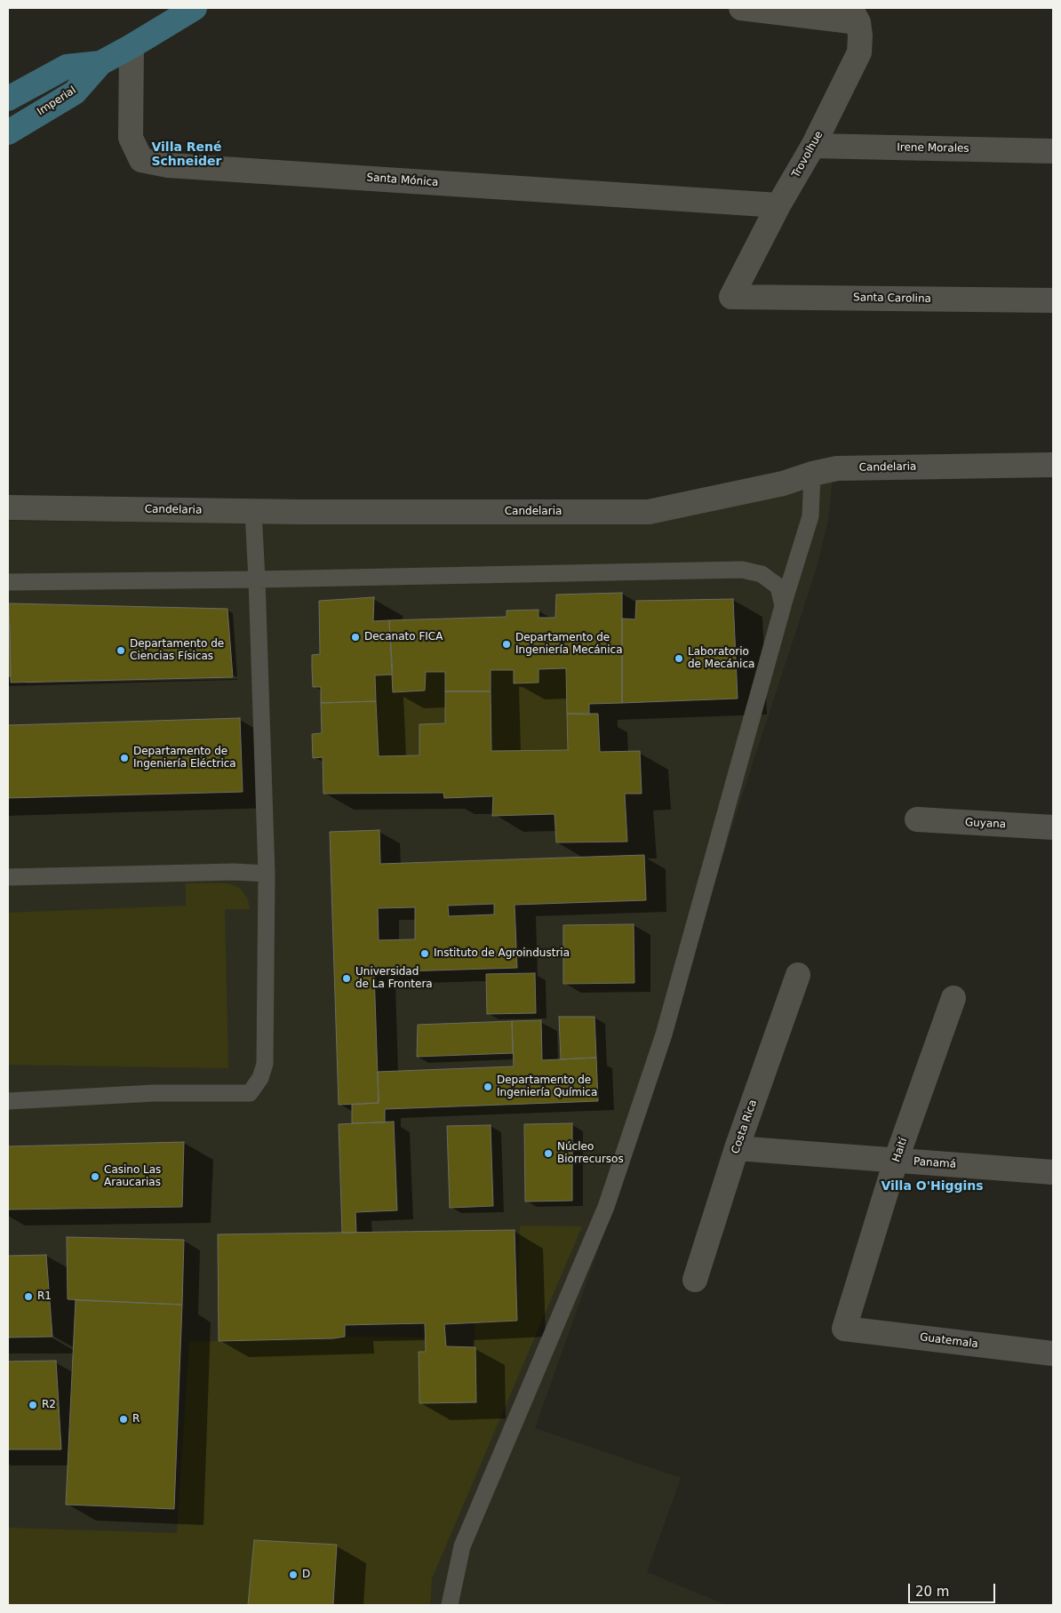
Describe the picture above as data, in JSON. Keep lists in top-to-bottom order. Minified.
{"streets":{"main road":["Imperial"],"street":["Irene Morales","Trovolhue","Santa Mónica","Santa Carolina","Candelaria","Guyana","Costa Rica","Haití","Panamá","Guatemala"]},"crossings":[["Imperial","Santa Mónica"],["Irene Morales","Trovolhue"],["Trovolhue","Santa Mónica"],["Trovolhue","Santa Carolina"],["Costa Rica","Panamá"],["Haití","Panamá"],["Haití","Guatemala"]],"districts":["Villa René Schneider","Villa O'Higgins"],"places":["Decanato FICA","Departamento de Ingeniería Mecánica","Departamento de Ciencias Físicas","Laboratorio de Mecánica","Departamento de Ingeniería Eléctrica","Instituto de Agroindustria","Universidad de La Frontera","Departamento de Ingeniería Química","Núcleo Biorrecursos","Casino Las Araucarias","R1","R2","R","D"],"scale_bar":"20 m"}
